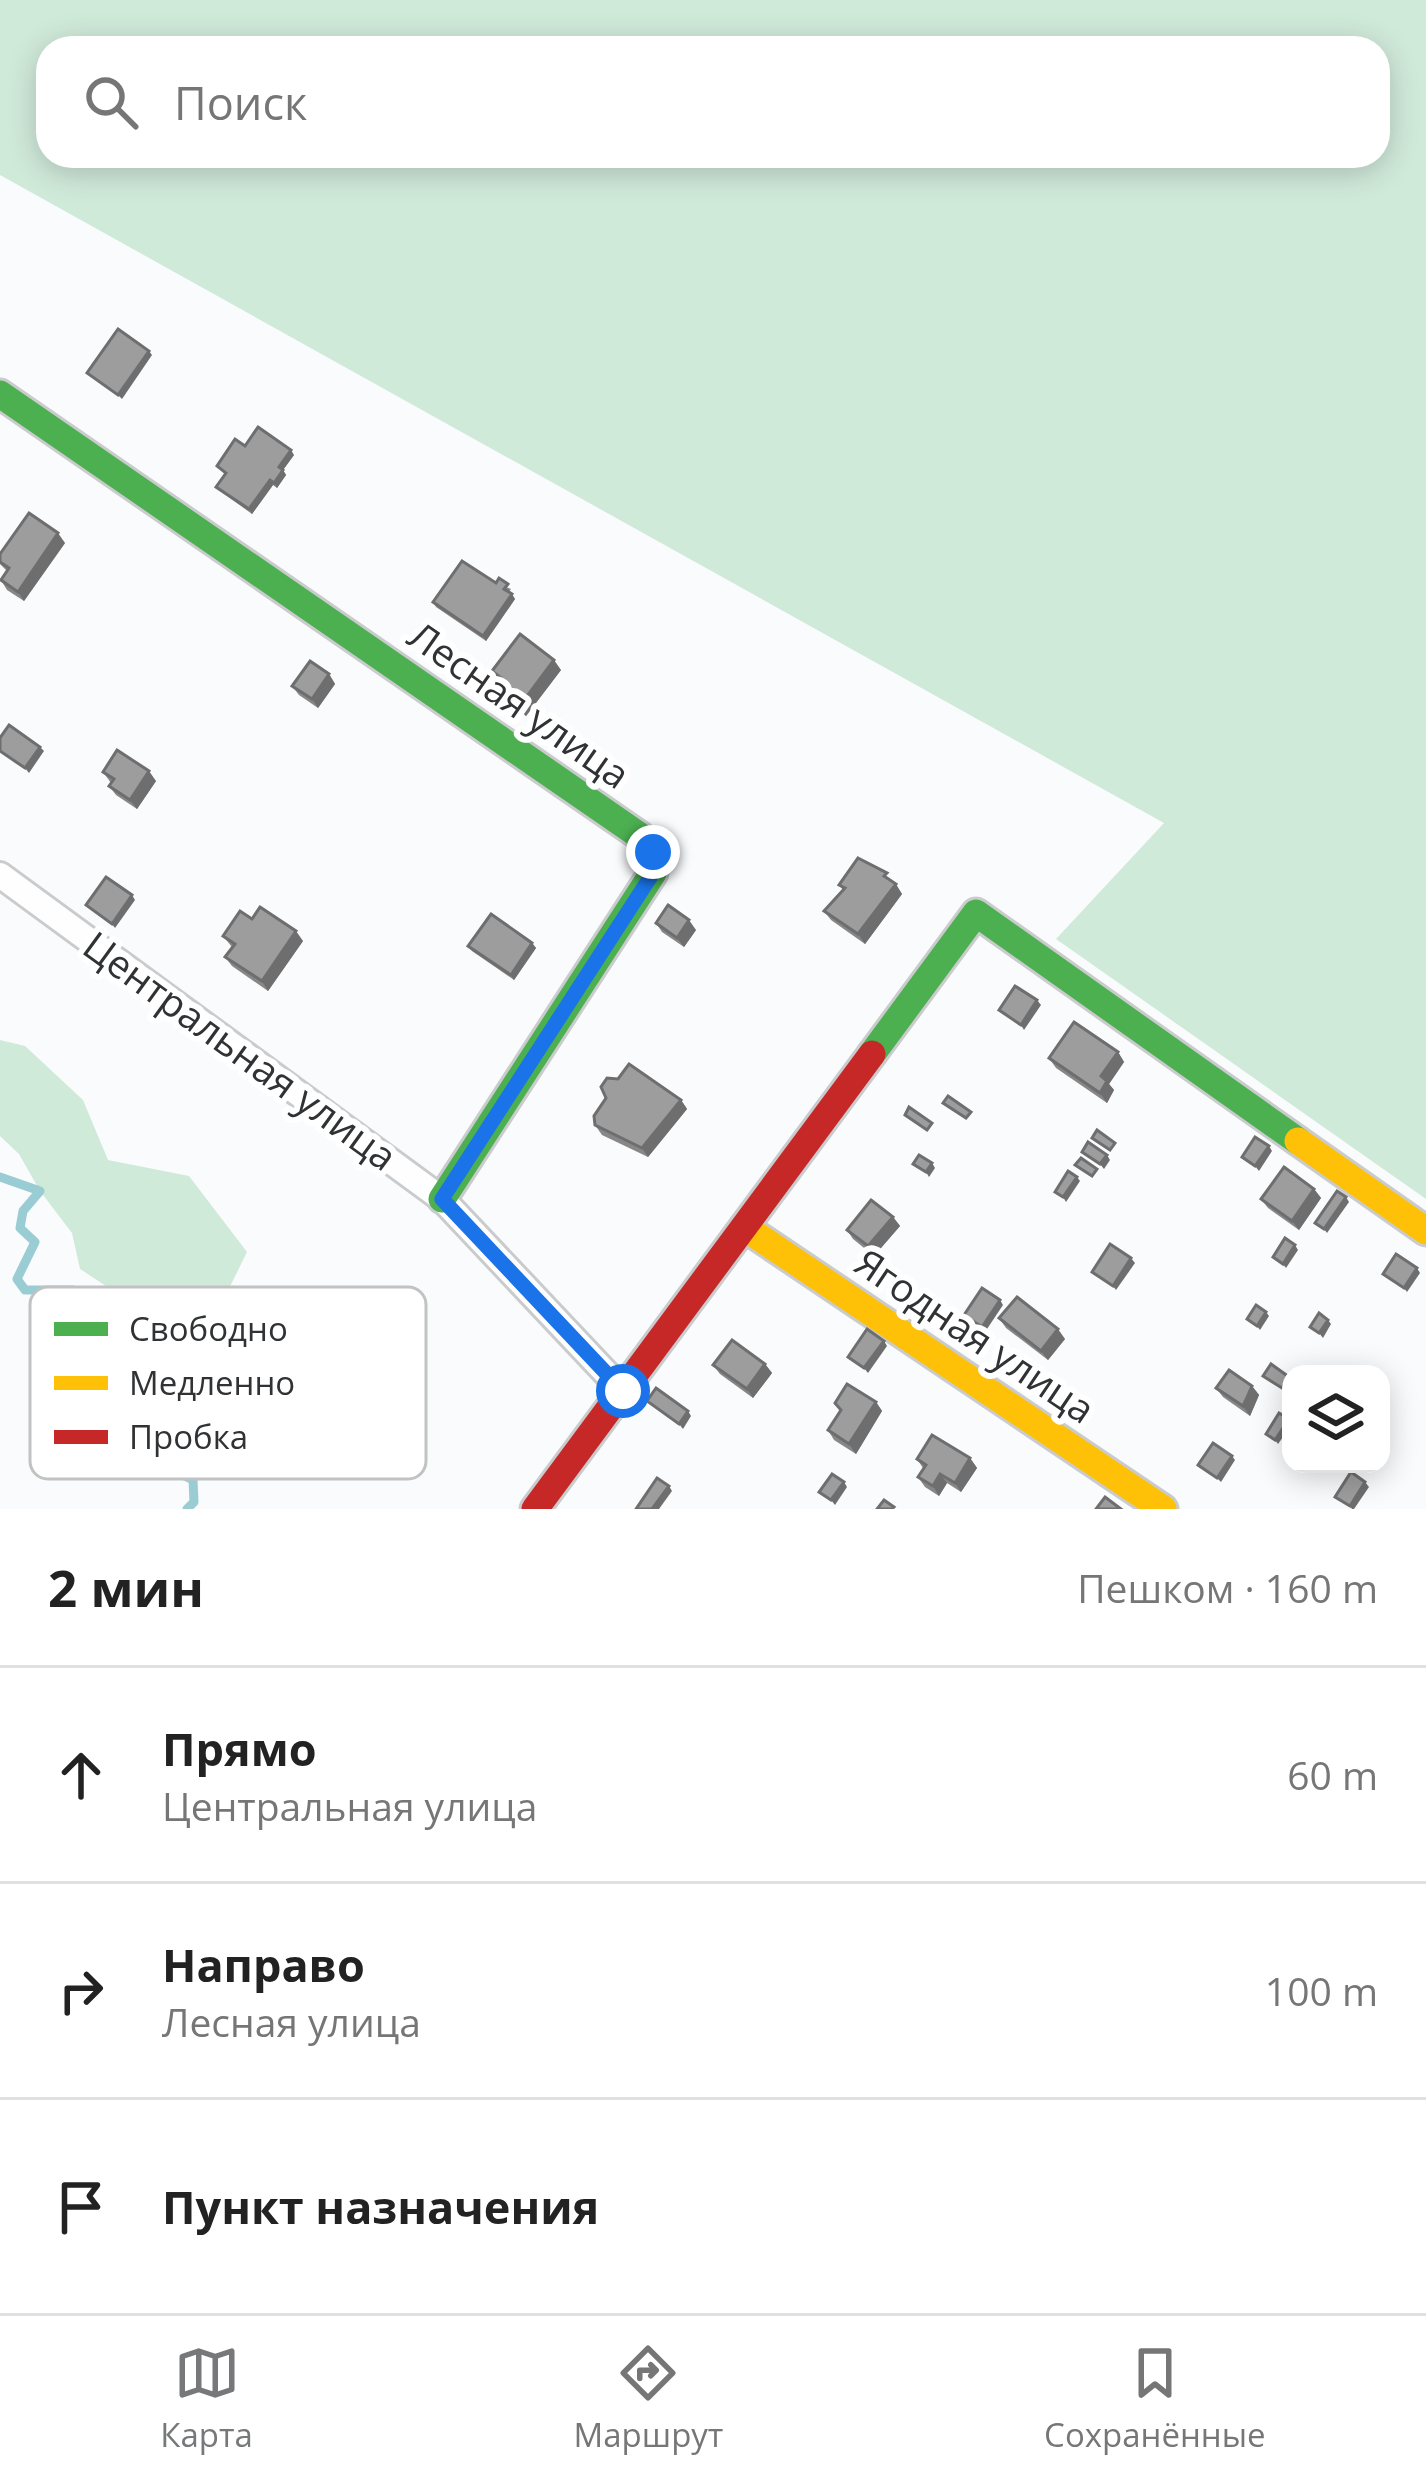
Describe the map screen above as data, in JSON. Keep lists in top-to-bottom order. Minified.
{"streets":{"street":["Лесная улица","Центральная улица","Ягодная улица"]},"crossings":[["Лесная улица","Центральная улица"]],"legend":["Свободно","Медленно","Пробка"],"page":{"search":"Поиск","heading":["2 мин","Пешком · 160 m"],"list":[["Прямо","Центральная улица","60 m"],["Направо","Лесная улица","100 m"],"Пункт назначения"],"nav":["Карта","Маршрут","Сохранённые"]}}
